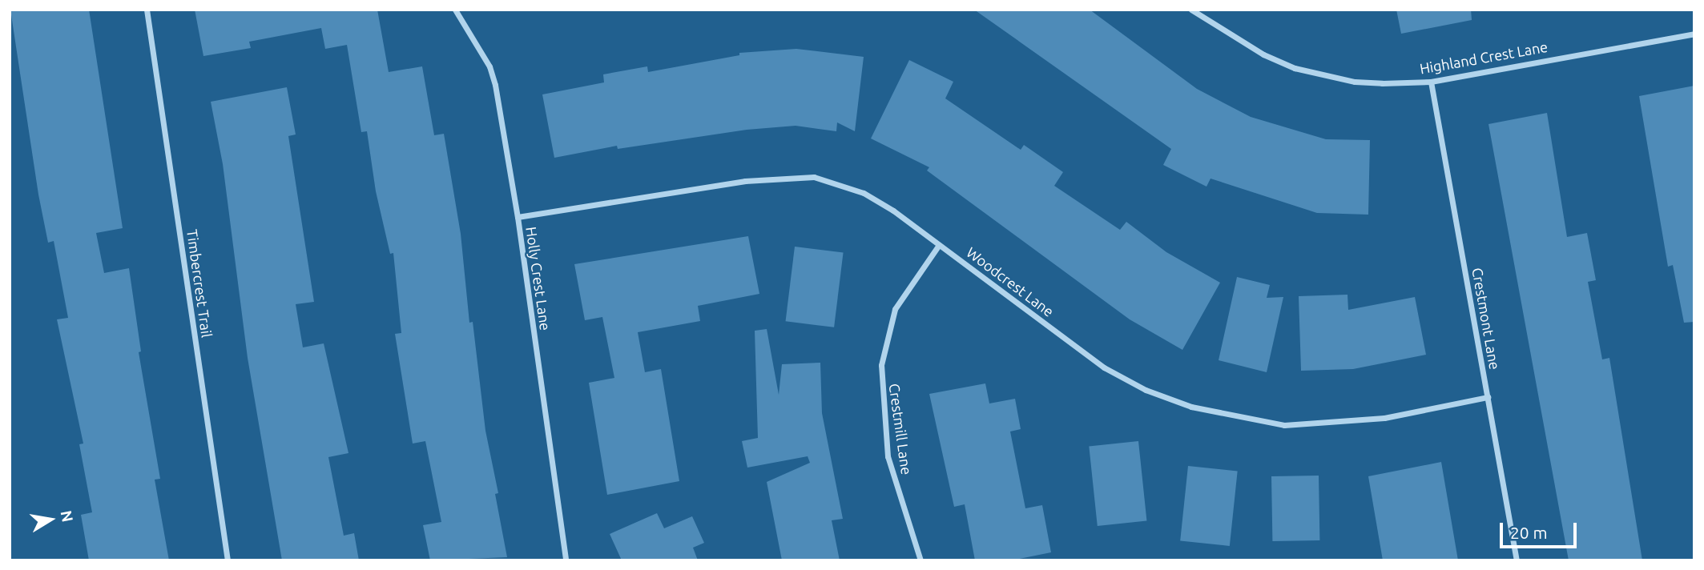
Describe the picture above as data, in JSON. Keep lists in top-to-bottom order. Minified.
{"streets":{"street":["Highland Crest Lane","Holly Crest Lane","Woodcrest Lane","Timbercrest Trail","Crestmont Lane","Crestmill Lane"]},"crossings":[["Highland Crest Lane","Crestmont Lane"],["Holly Crest Lane","Woodcrest Lane"],["Woodcrest Lane","Crestmont Lane"],["Woodcrest Lane","Crestmill Lane"]],"scale_bar":"20 m","north":"right"}
